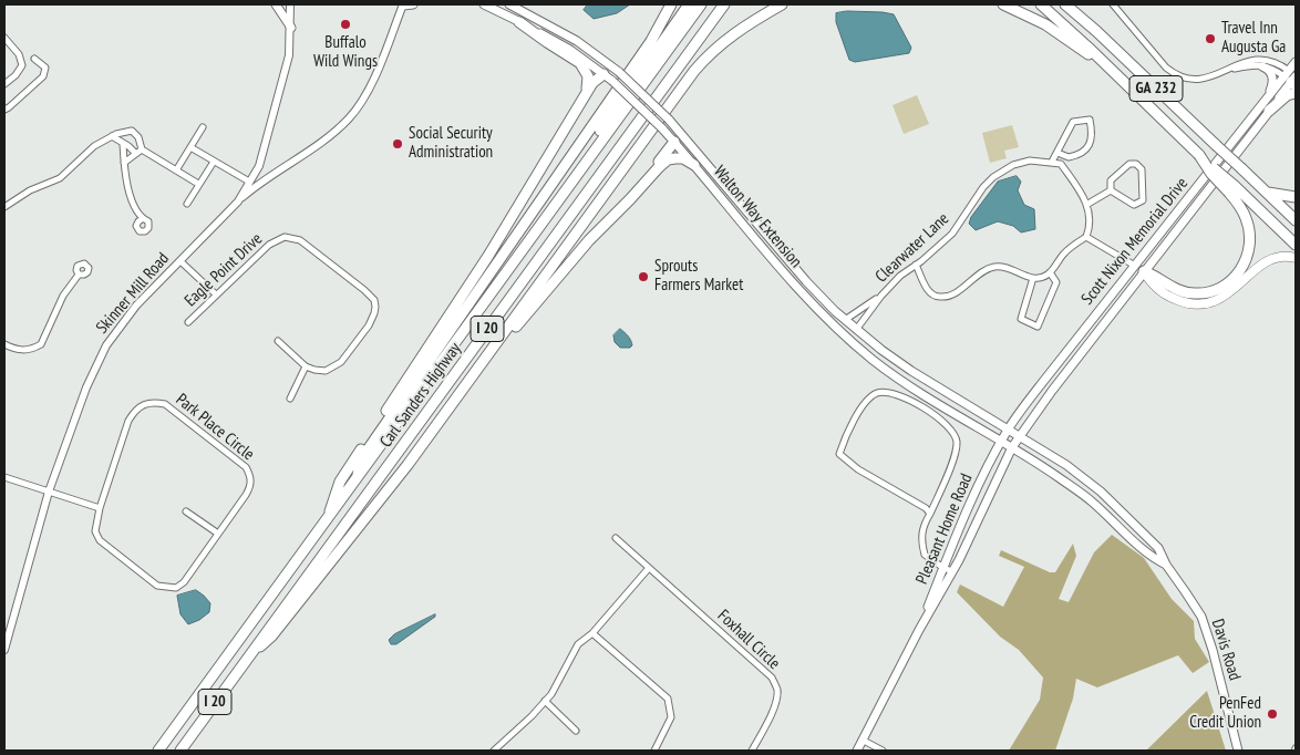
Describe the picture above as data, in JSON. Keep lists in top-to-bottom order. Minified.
{"streets":{"highway":["GA 232","I 20","Carl Sanders Highway"],"main road":["Walton Way Extension","Scott Nixon Memorial Drive","Pleasant Home Road","Davis Road"],"street":["Clearwater Lane","Eagle Point Drive","Skinner Mill Road","Park Place Circle","Foxhall Circle"]},"crossings":[["Walton Way Extension","Scott Nixon Memorial Drive"],["Walton Way Extension","Clearwater Lane"],["Walton Way Extension","Pleasant Home Road"],["Walton Way Extension","Davis Road"],["Scott Nixon Memorial Drive","Pleasant Home Road"],["Scott Nixon Memorial Drive","Davis Road"],["Pleasant Home Road","Davis Road"]],"places":["Buffalo Wild Wings","Travel Inn Augusta Ga","Social Security Administration","Sprouts Farmers Market","PenFed Credit Union"]}
